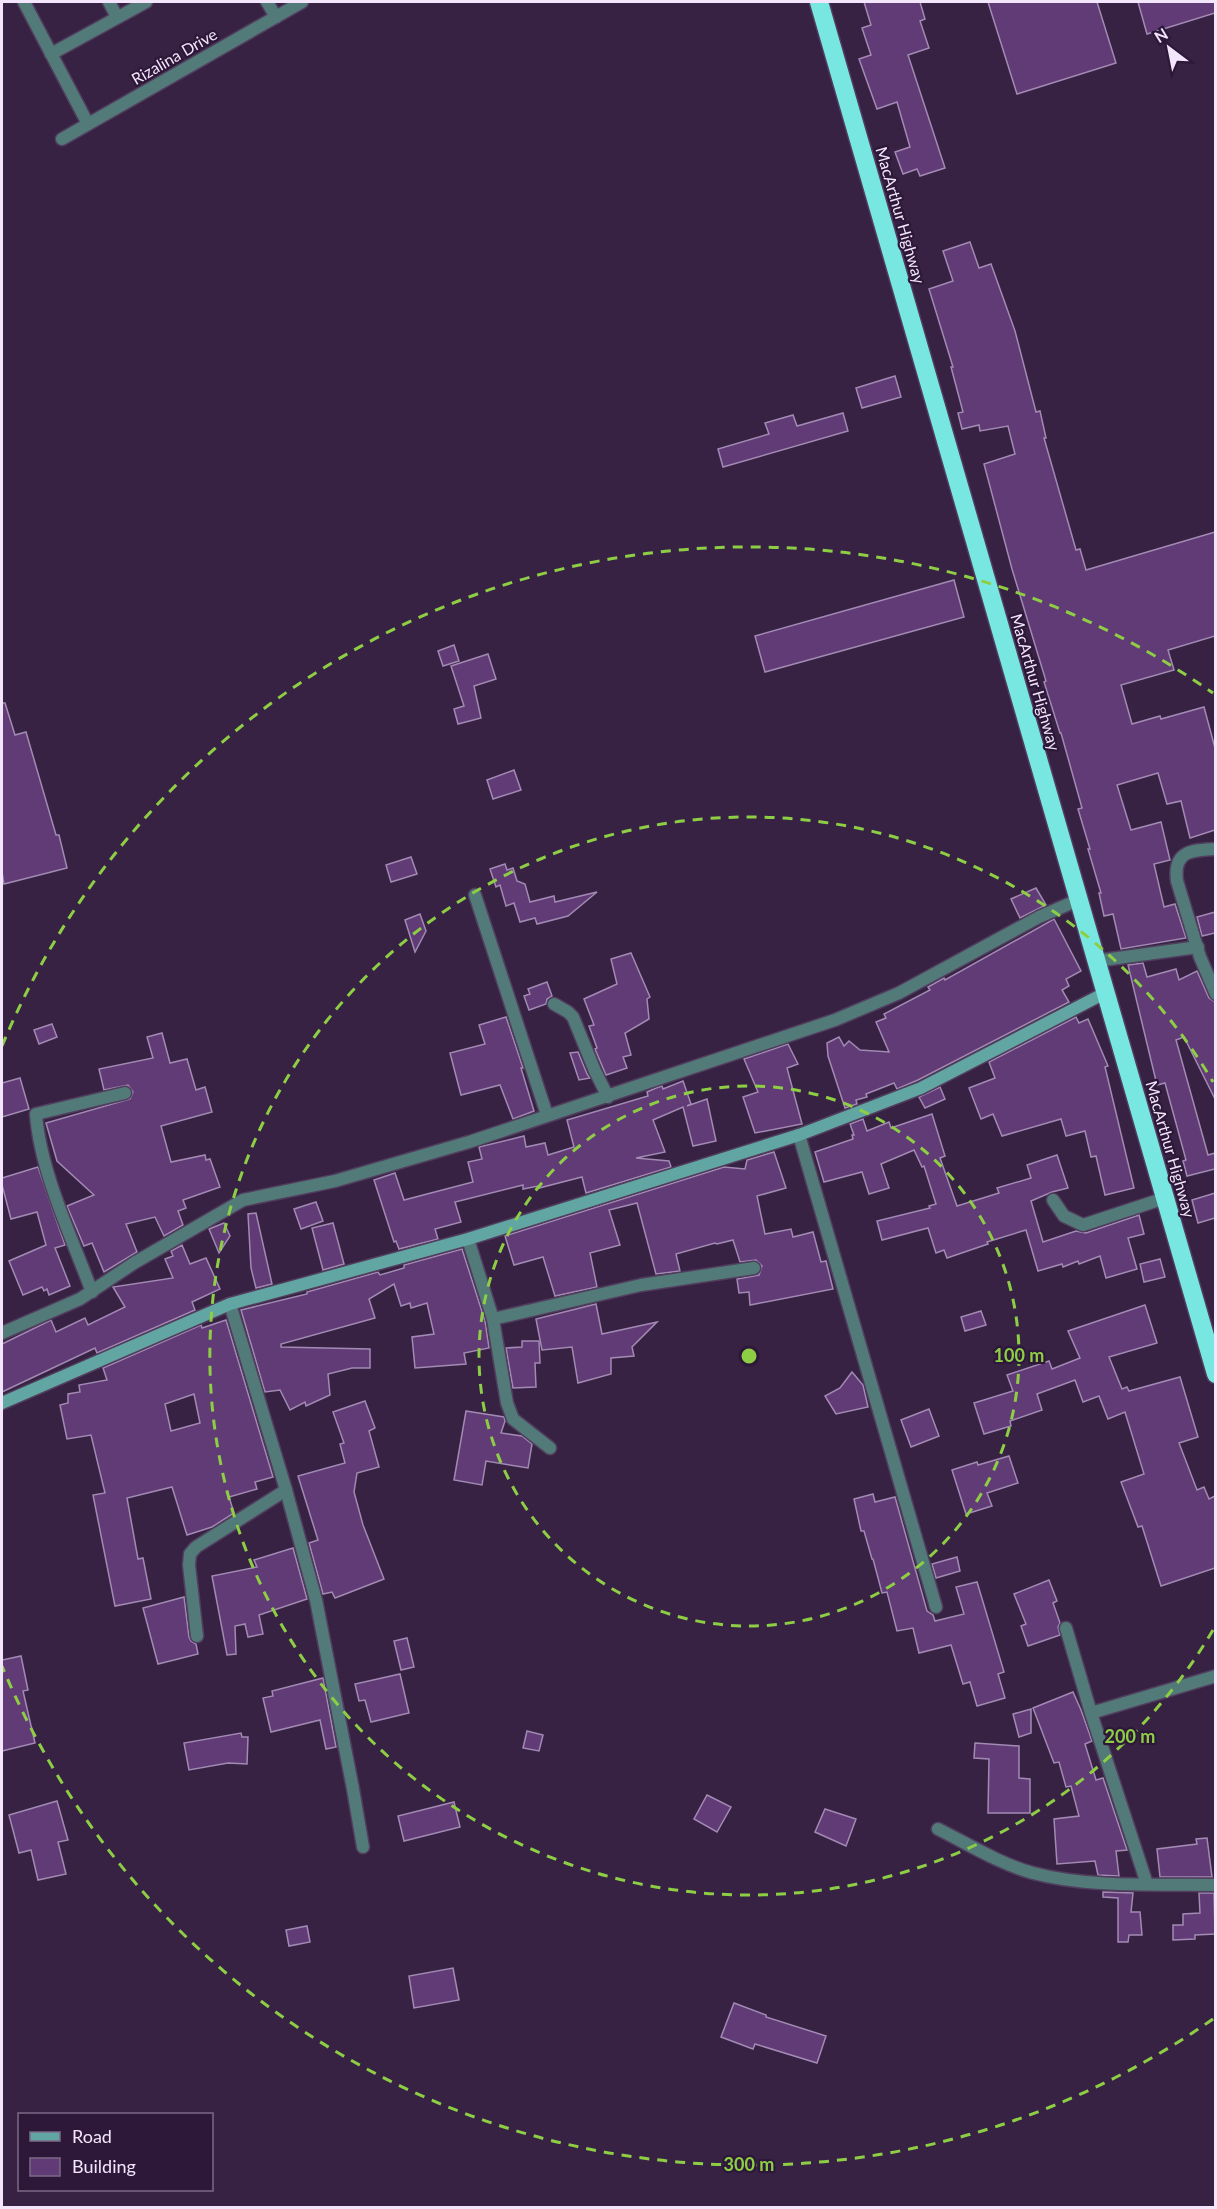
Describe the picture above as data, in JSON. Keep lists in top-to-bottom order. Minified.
{"streets":{"highway":["MacArthur Highway"],"street":["Rizalina Drive"]},"legend":["Road","Building"],"north":"top left","rings":["100 m","200 m","300 m"]}
